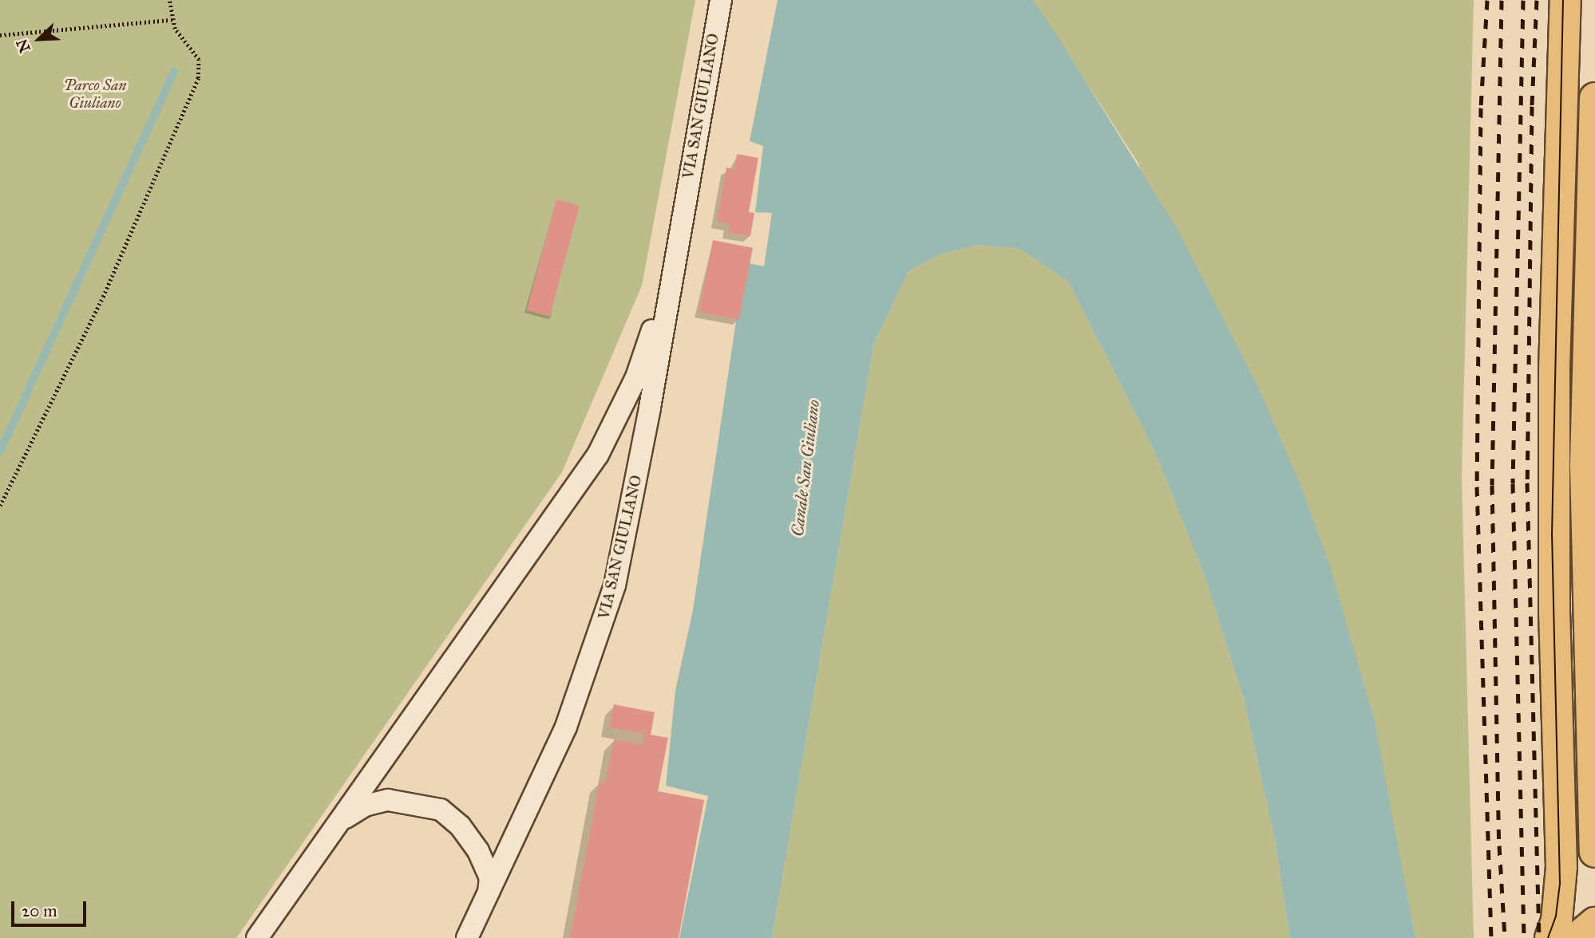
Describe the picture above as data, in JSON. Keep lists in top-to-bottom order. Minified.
{"streets":{"street":["VIA SAN GIULIANO"]},"water":["Canale San Giuliano"],"parks":["Parco San Giuliano"],"scale_bar":"20 m","north":"bottom left"}
